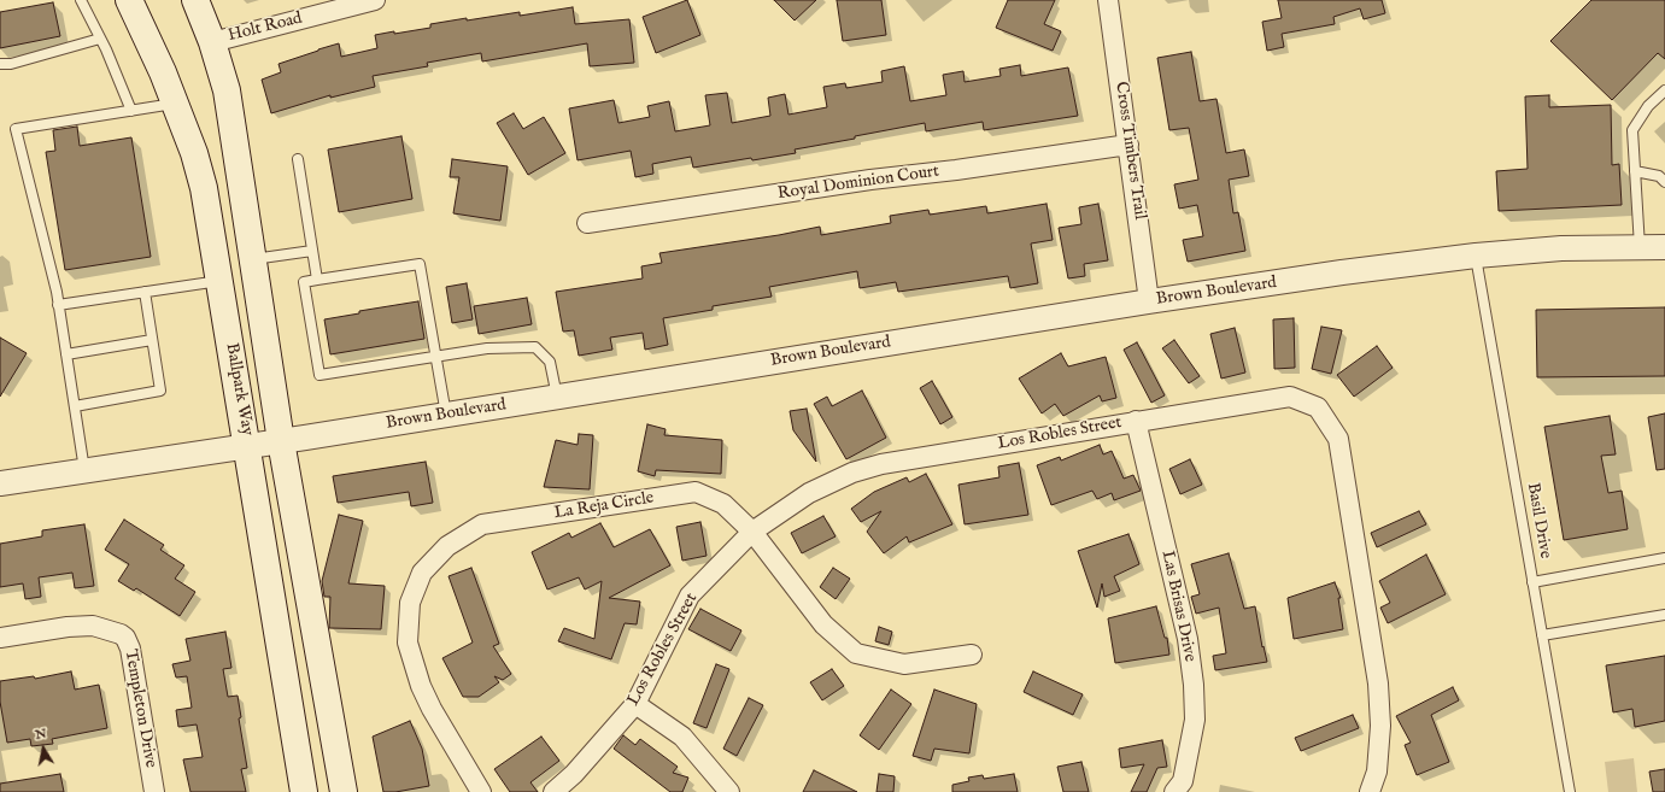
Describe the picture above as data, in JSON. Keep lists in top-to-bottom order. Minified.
{"streets":{"main road":["Ballpark Way"],"street":["Holt Road","Cross Timbers Trail","Royal Dominion Court","Brown Boulevard","Los Robles Street","La Reja Circle","Las Brisas Drive","Templeton Drive"],"lane":["Basil Drive"]},"crossings":[["Holt Road","Ballpark Way"],["Cross Timbers Trail","Royal Dominion Court"],["Cross Timbers Trail","Brown Boulevard"],["Brown Boulevard","Ballpark Way"],["Brown Boulevard","Basil Drive"],["Los Robles Street","La Reja Circle"],["Los Robles Street","Las Brisas Drive"]],"north":"top"}
